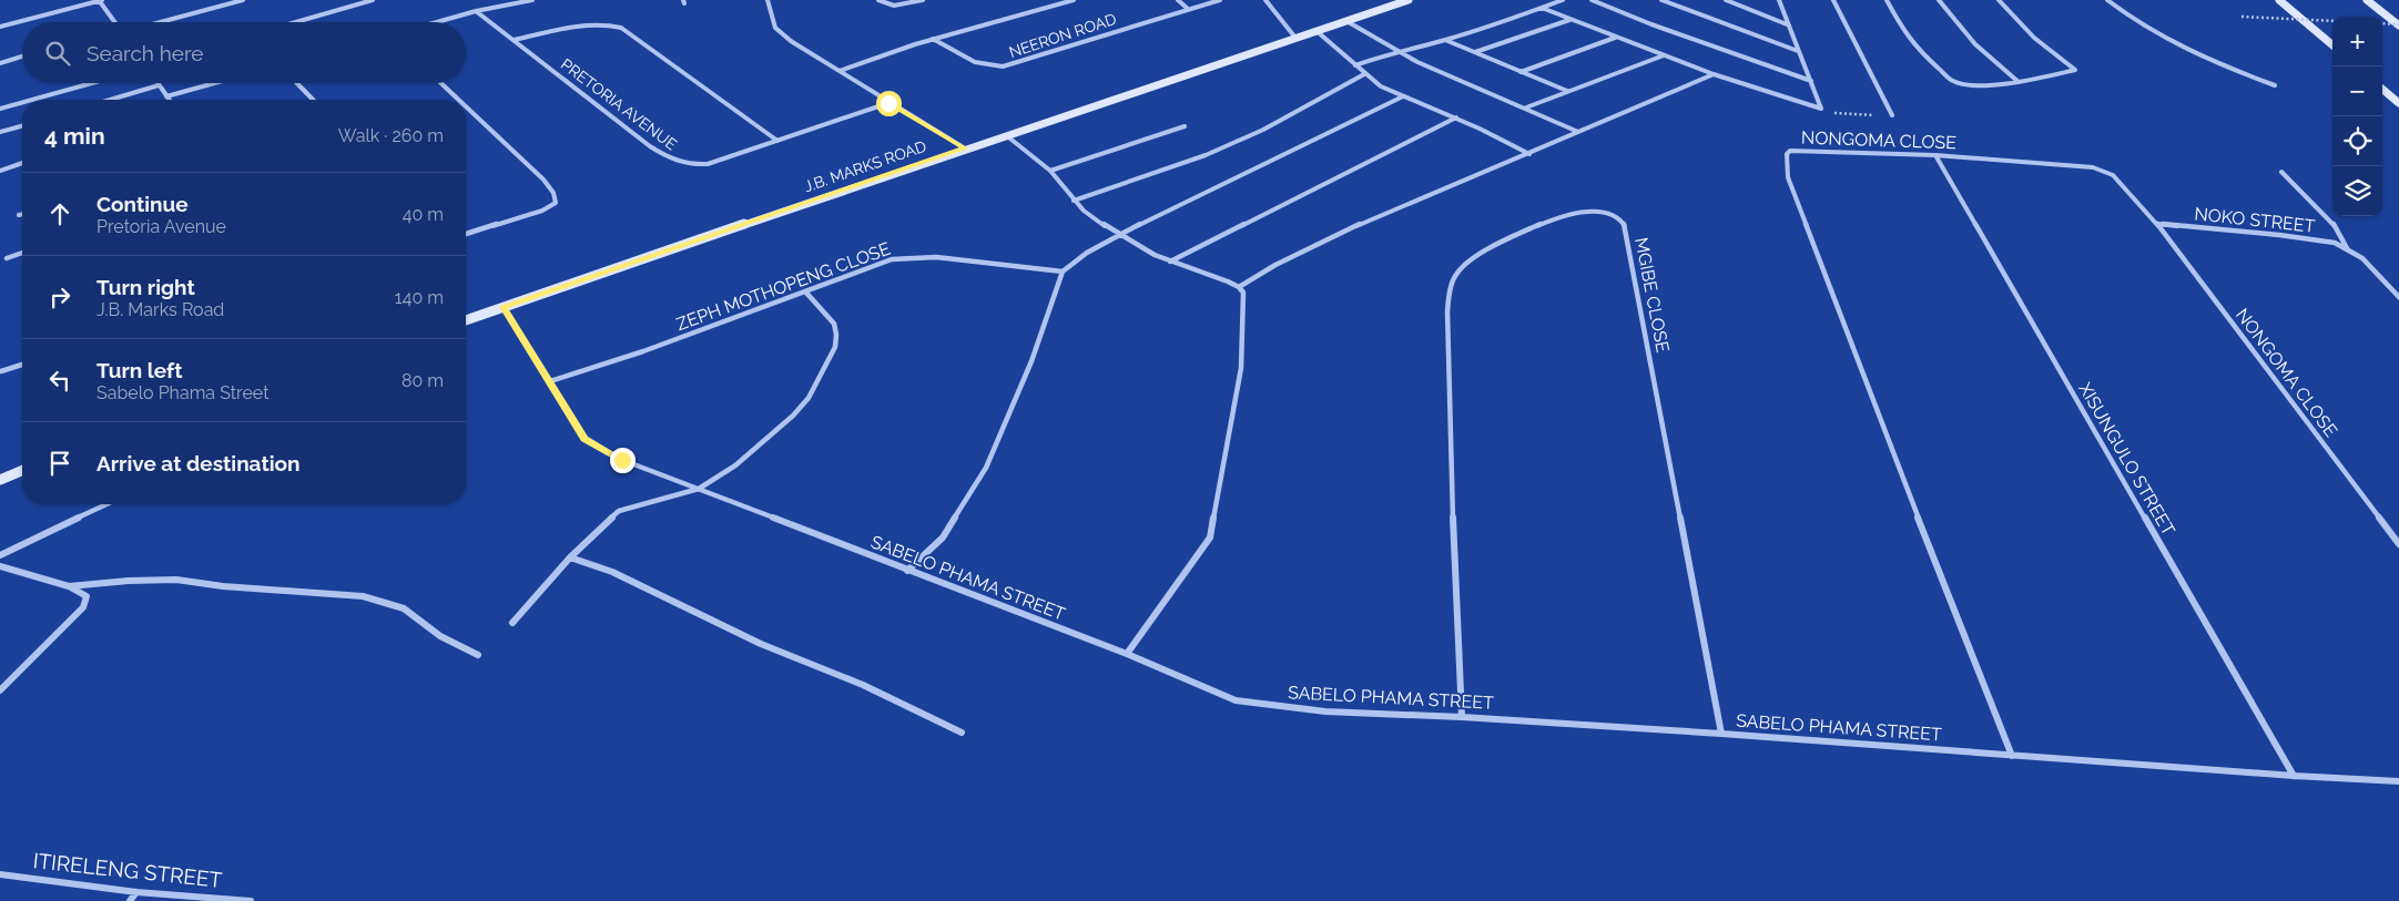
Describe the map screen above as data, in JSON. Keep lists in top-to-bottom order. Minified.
{"streets":{"street":["NEERON ROAD","PRETORIA AVENUE","NONGOMA CLOSE","J.B. MARKS ROAD","NOKO STREET","ZEPH MOTHOPENG CLOSE","MGIBE CLOSE","XISUNGULO STREET","SABELO PHAMA STREET","ITIRELENG STREET"]},"crossings":[["NONGOMA CLOSE","NOKO STREET"],["NONGOMA CLOSE","XISUNGULO STREET"],["NONGOMA CLOSE","SABELO PHAMA STREET"],["J.B. MARKS ROAD","SABELO PHAMA STREET"],["ZEPH MOTHOPENG CLOSE","SABELO PHAMA STREET"],["MGIBE CLOSE","SABELO PHAMA STREET"],["XISUNGULO STREET","SABELO PHAMA STREET"]],"page":{"map_buttons":["+","−"],"search":"Search here","heading":["4 min","Walk · 260 m"],"list":[["Continue","Pretoria Avenue","40 m"],["Turn right","J.B. Marks Road","140 m"],["Turn left","Sabelo Phama Street","80 m"],"Arrive at destination"]}}
